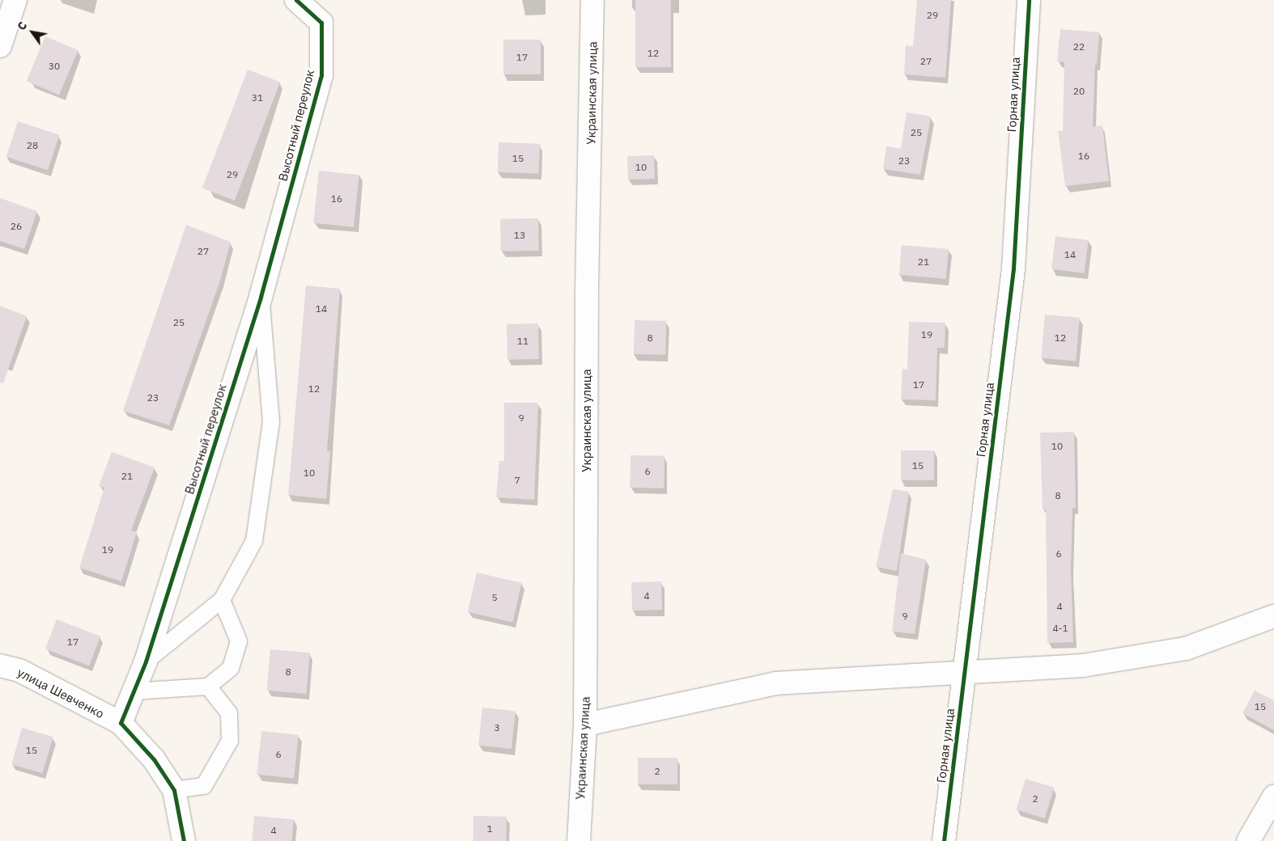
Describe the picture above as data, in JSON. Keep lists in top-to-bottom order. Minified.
{"streets":{"street":["Украинская улица","Горная улица","Высотный переулок","улица Шевченко"]},"crossings":[["Высотный переулок","улица Шевченко"]],"house_numbers":["29","22","12","17","27","30","20","31","25","28","16","15","23","10","29","16","26","13","27","14","21","14","25","19","8","12","11","17","12","23","9","10","15","6","10","21","7","8","19","6","4","5","4","9","4-1","17","8","15","3","15","6","2","2","1","4"],"north":"top left"}
